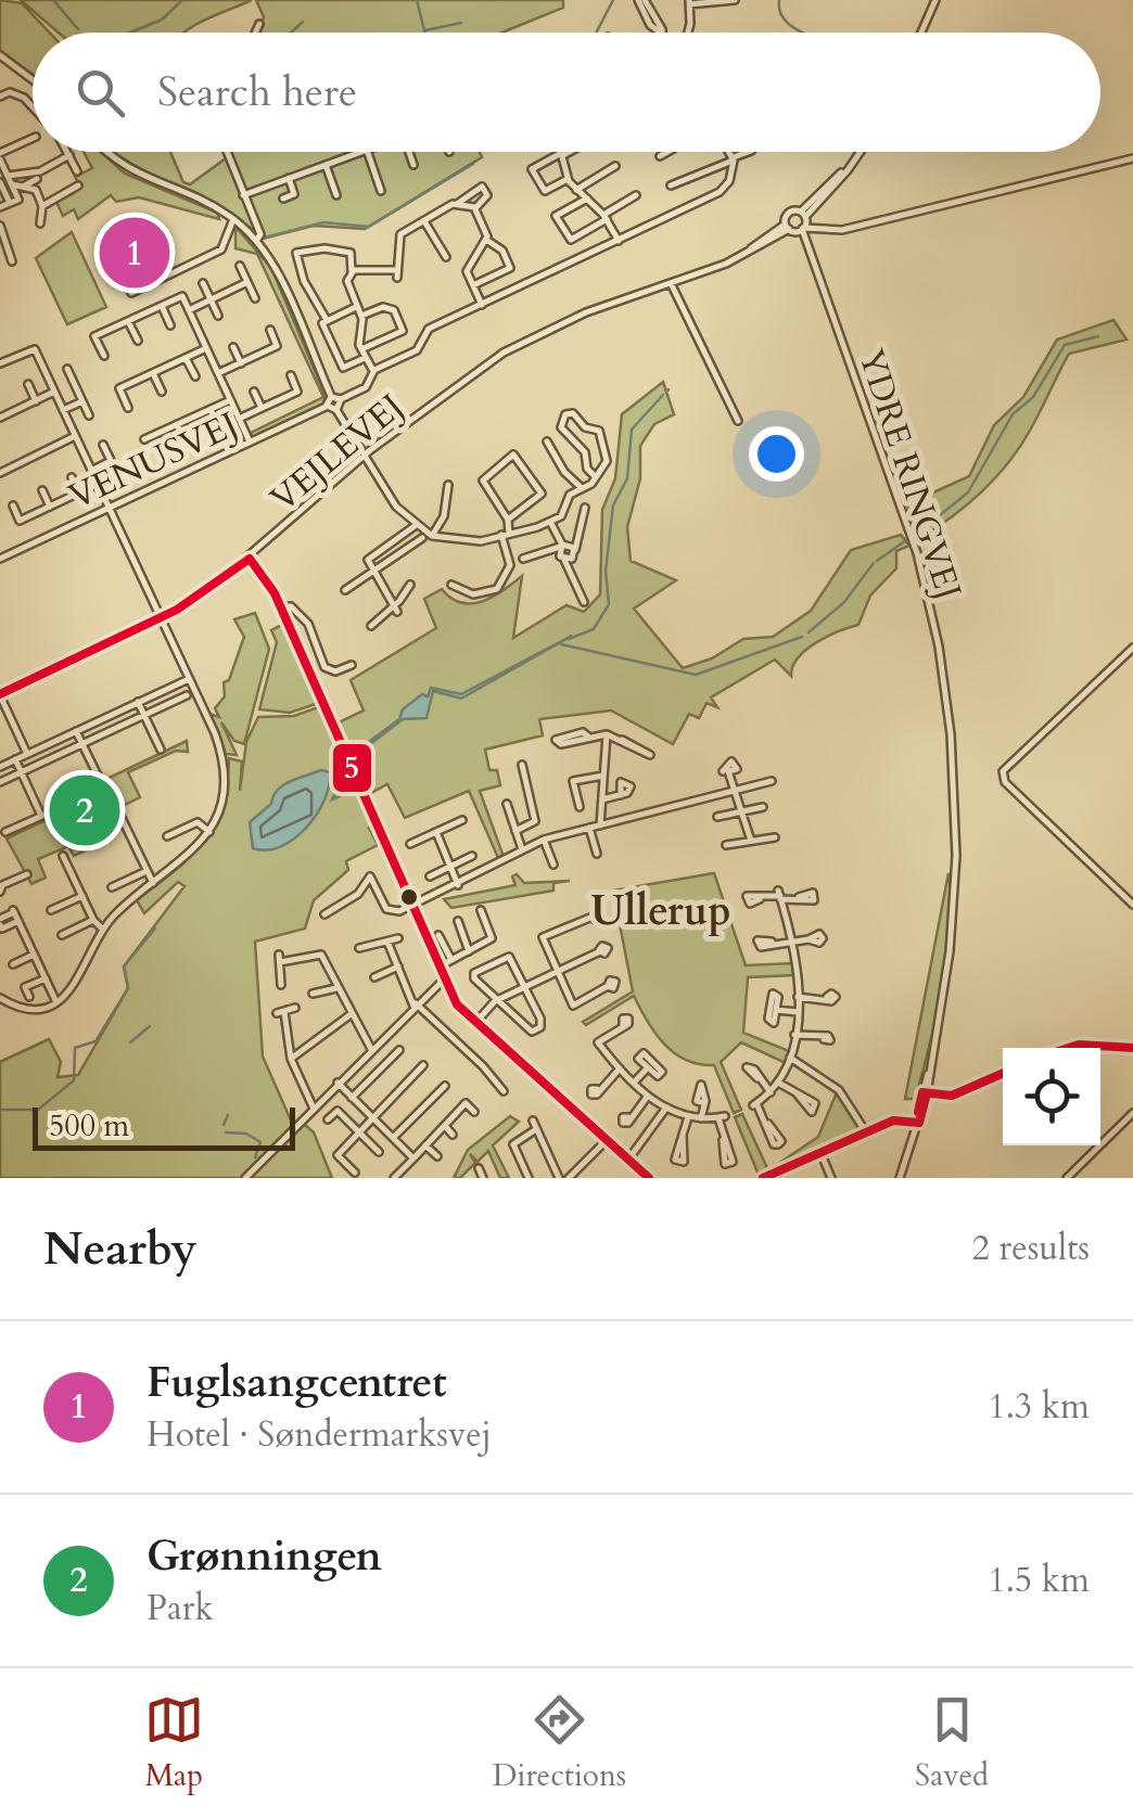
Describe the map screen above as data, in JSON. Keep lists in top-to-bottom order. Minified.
{"streets":{"street":["VEJLEVEJ","VENUSVEJ","YDRE RINGVEJ"]},"crossings":[["VEJLEVEJ","YDRE RINGVEJ"]],"districts":["Ullerup"],"lines":["transit line 5"],"scale_bar":"500 m","page":{"search":"Search here","pins":["1","2"],"scale":"500 m","heading":["Nearby","2 results"],"list":[{"mark":"1","name":"Fuglsangcentret","note":"Hotel · Søndermarksvej","value":"1.3 km"},{"mark":"2","name":"Grønningen","note":"Park","value":"1.5 km"}],"nav":["Map","Directions","Saved"]}}
